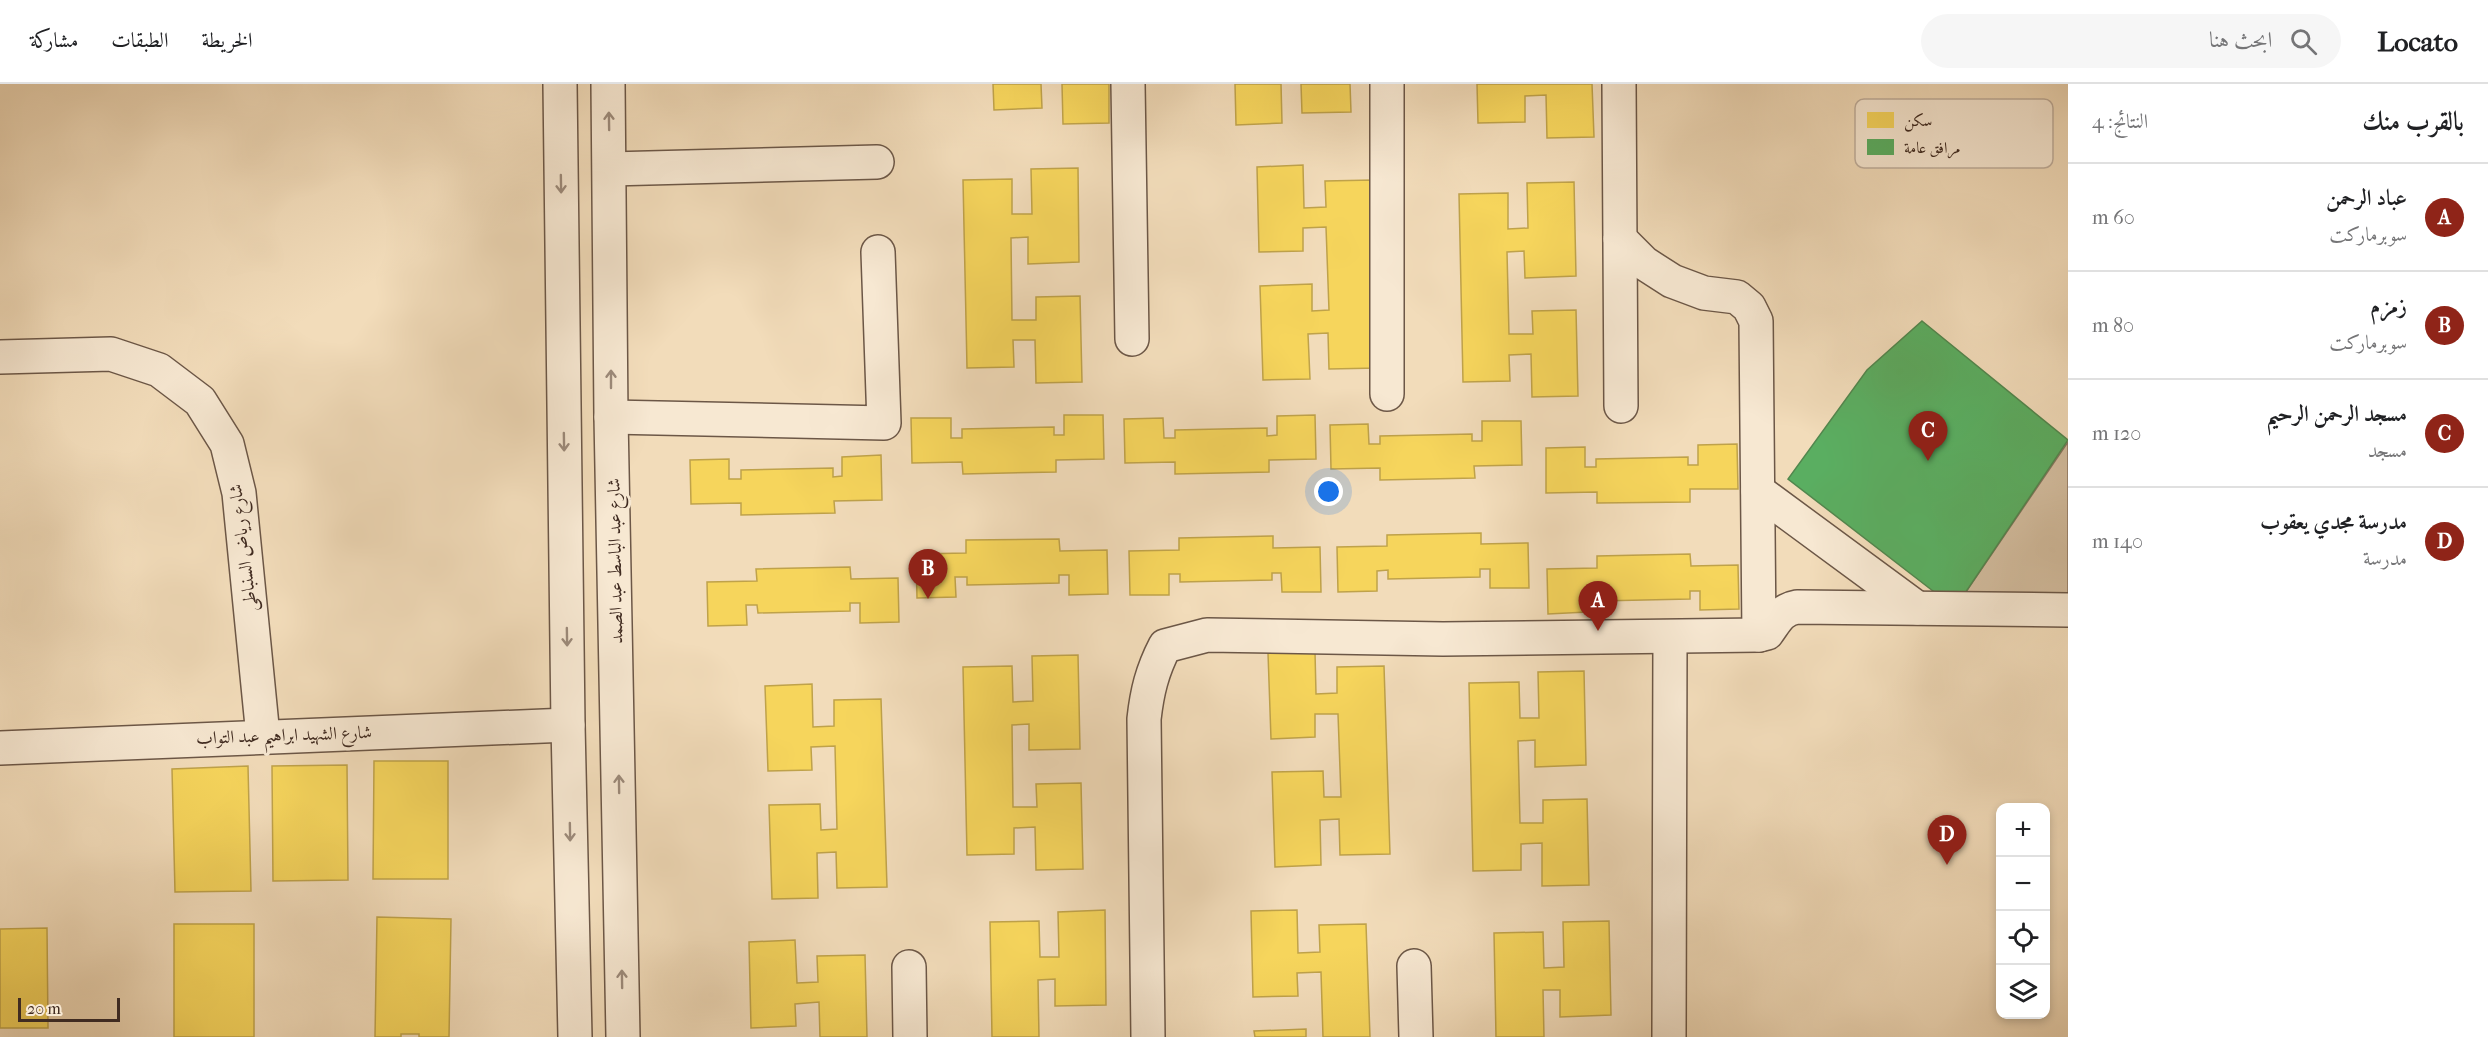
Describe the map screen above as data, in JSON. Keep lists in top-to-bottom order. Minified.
{"streets":{"street":["شارع رياض السنباطى","شارع عبد الباسط عبد الصمد","شارع الشهيد ابراهيم عبد التواب"]},"crossings":[["شارع رياض السنباطى","شارع الشهيد ابراهيم عبد التواب"]],"legend":["سكن","مرافق عامة"],"scale_bar":"20 m","page":{"header":"Locato","search":"ابحث هنا","nav":["الخريطة","الطبقات","مشاركة"],"heading":["بالقرب منك","النتائج: 4"],"list":[{"mark":"A","name":"عباد الرحمن","note":"سوبرماركت","value":"60 m"},{"mark":"B","name":"زمزم","note":"سوبرماركت","value":"80 m"},{"mark":"C","name":"مسجد الرحمن الرحيم","note":"مسجد","value":"120 m"},{"mark":"D","name":"مدرسة مجدي يعقوب","note":"مدرسة","value":"140 m"}],"pins":["C","B","A","D"],"map_buttons":["+","−"],"scale":"20 m"}}
